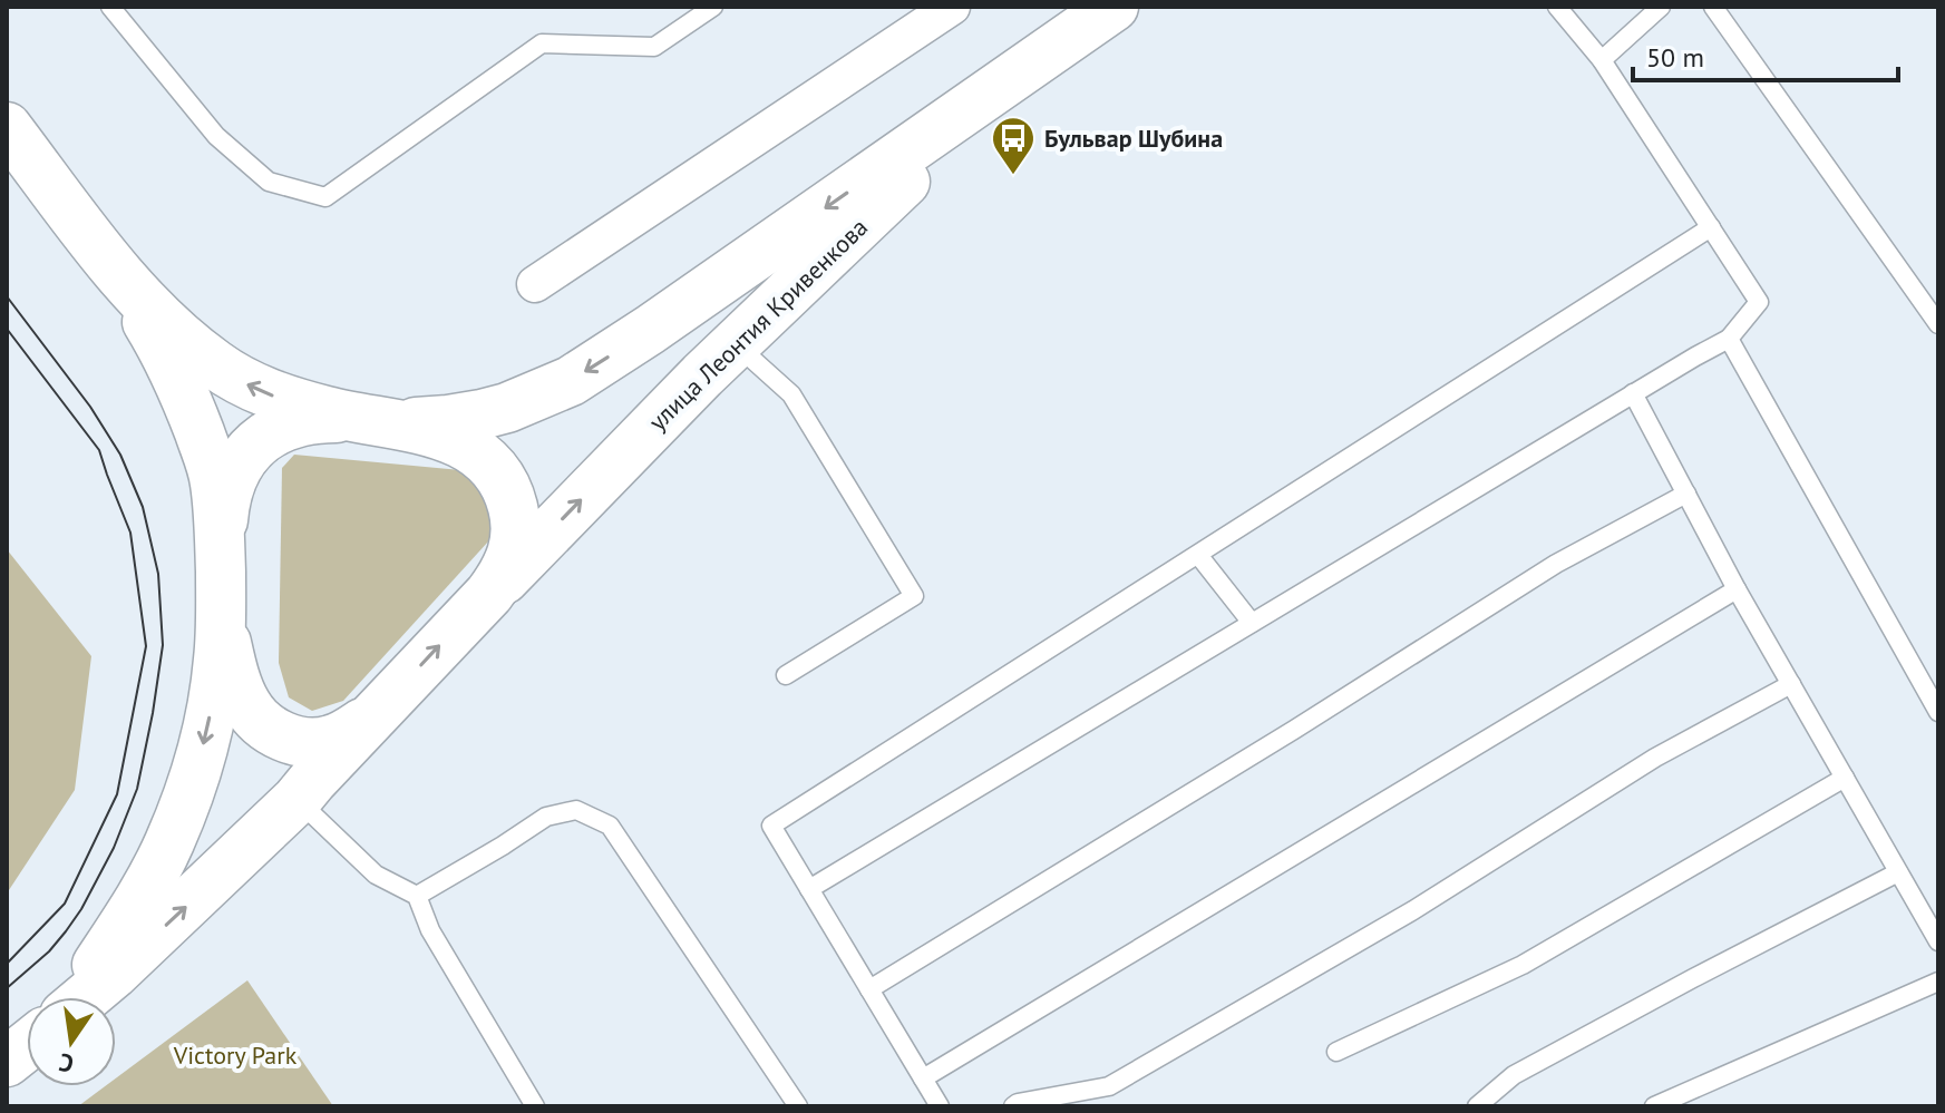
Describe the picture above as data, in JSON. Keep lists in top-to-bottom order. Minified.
{"streets":{"main road":["улица Леонтия Кривенкова"]},"parks":["Victory Park"],"places":{"bus stop":["Бульвар Шубина"]},"scale_bar":"50 m","north":"bottom"}
